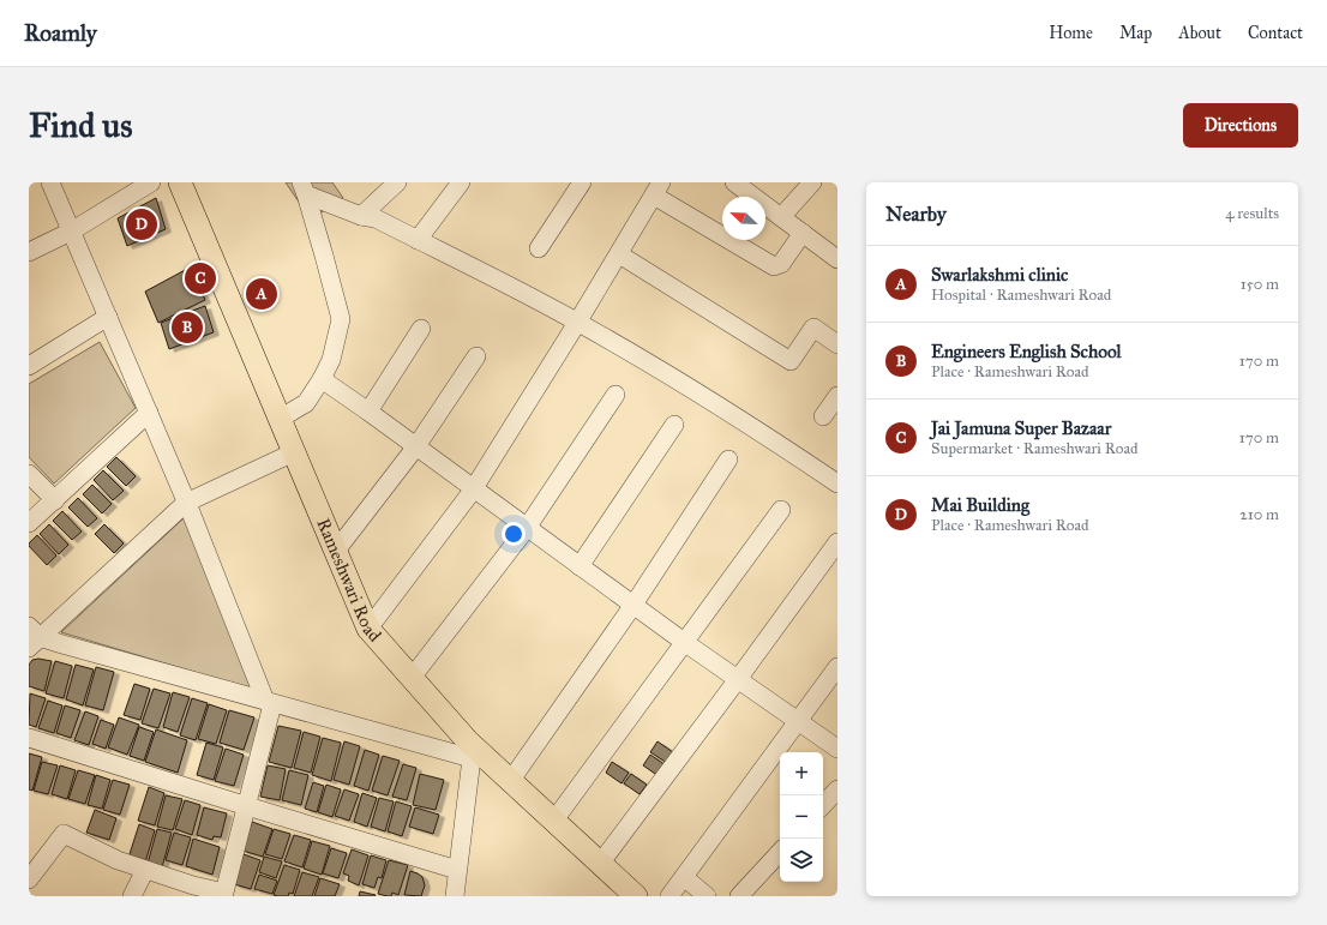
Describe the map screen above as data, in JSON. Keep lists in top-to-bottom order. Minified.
{"streets":{"main road":["Rameshwari Road"]},"north":"top left","page":{"header":"Roamly","nav":["Home","Map","About","Contact"],"buttons":"Directions","title":"Find us","heading":["Nearby","4 results"],"pins":["D","C","A","B"],"list":[{"mark":"A","name":"Swarlakshmi clinic","note":"Hospital · Rameshwari Road","value":"150 m"},{"mark":"B","name":"Engineers English School","note":"Place · Rameshwari Road","value":"170 m"},{"mark":"C","name":"Jai Jamuna Super Bazaar","note":"Supermarket · Rameshwari Road","value":"170 m"},{"mark":"D","name":"Mai Building","note":"Place · Rameshwari Road","value":"210 m"}],"map_buttons":["+","−"]}}
